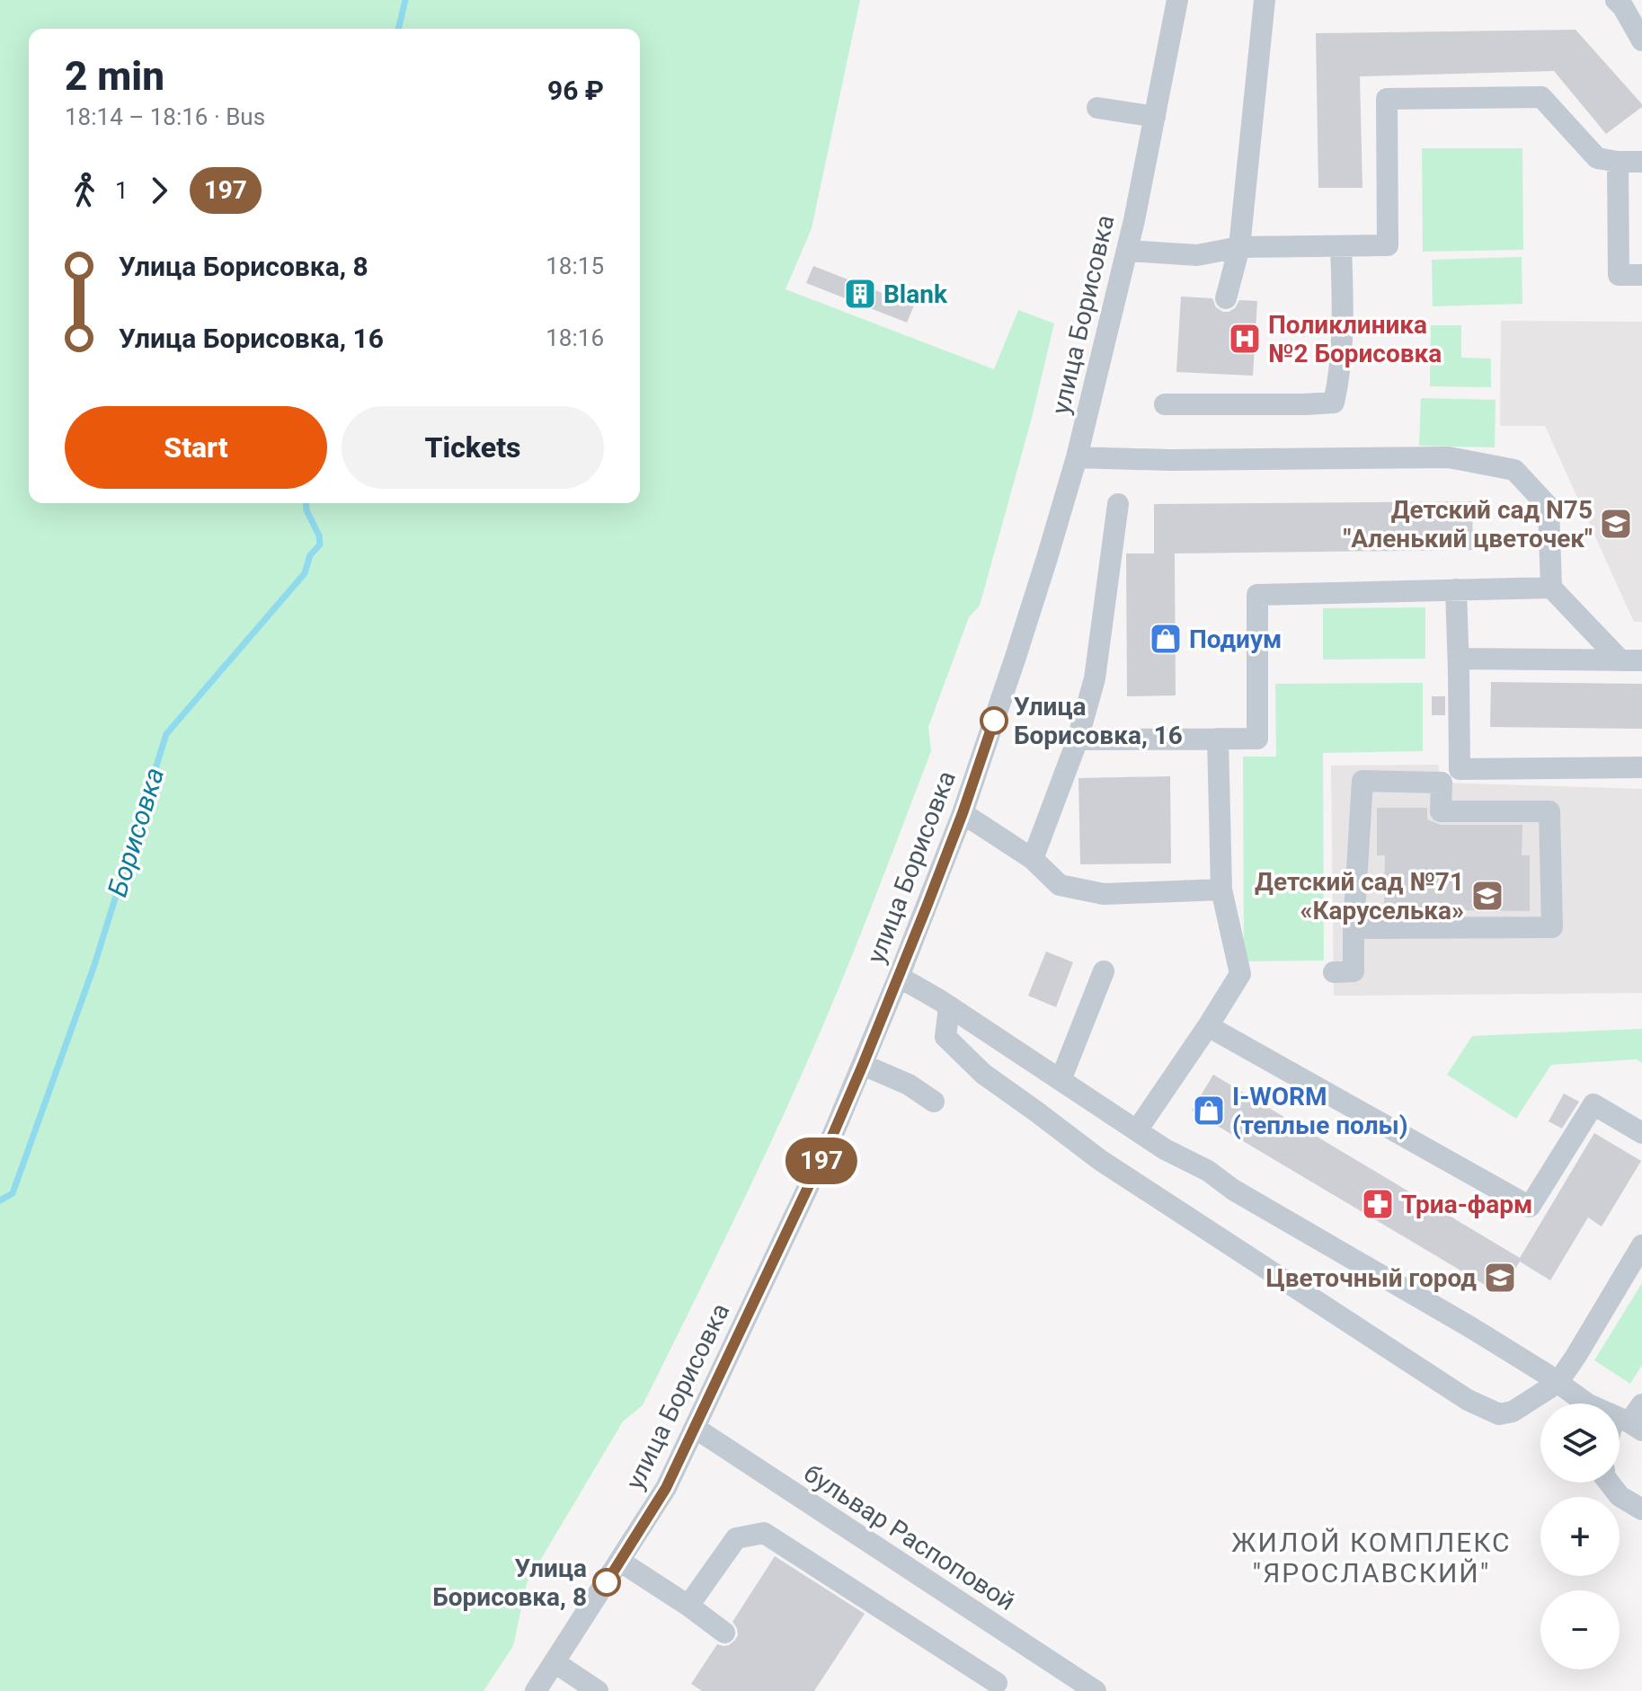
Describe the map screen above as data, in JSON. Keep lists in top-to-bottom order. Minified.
{"streets":{"street":["улица Борисовка","бульвар Распоповой"]},"crossings":[["улица Борисовка","бульвар Распоповой"]],"districts":["ЖИЛОЙ КОМПЛЕКС \"ЯРОСЛАВСКИЙ\""],"water":["Борисовка"],"places":{"building":["Blank"],"hospital":["Поликлиника №2 Борисовка"],"school or university":["Детский сад N75 \"Аленький цветочек\"","Детский сад №71 «Каруселька»","Цветочный город"],"shop":["Подиум","I-WORM (теплые полы)"],"other":["Улица Борисовка, 16","Улица Борисовка, 8"],"pharmacy":["Триа-фарм"]},"lines":["bus line 197"],"page":{"on_map":"197","heading":["2 min","18:14 – 18:16 · Bus","96 ₽"],"legs":["1","197"],"list":[{"name":"Улица Борисовка, 8","value":"18:15"},{"name":"Улица Борисовка, 16","value":"18:16"}],"buttons":["Start","Tickets"],"map_buttons":["+","−"]}}
